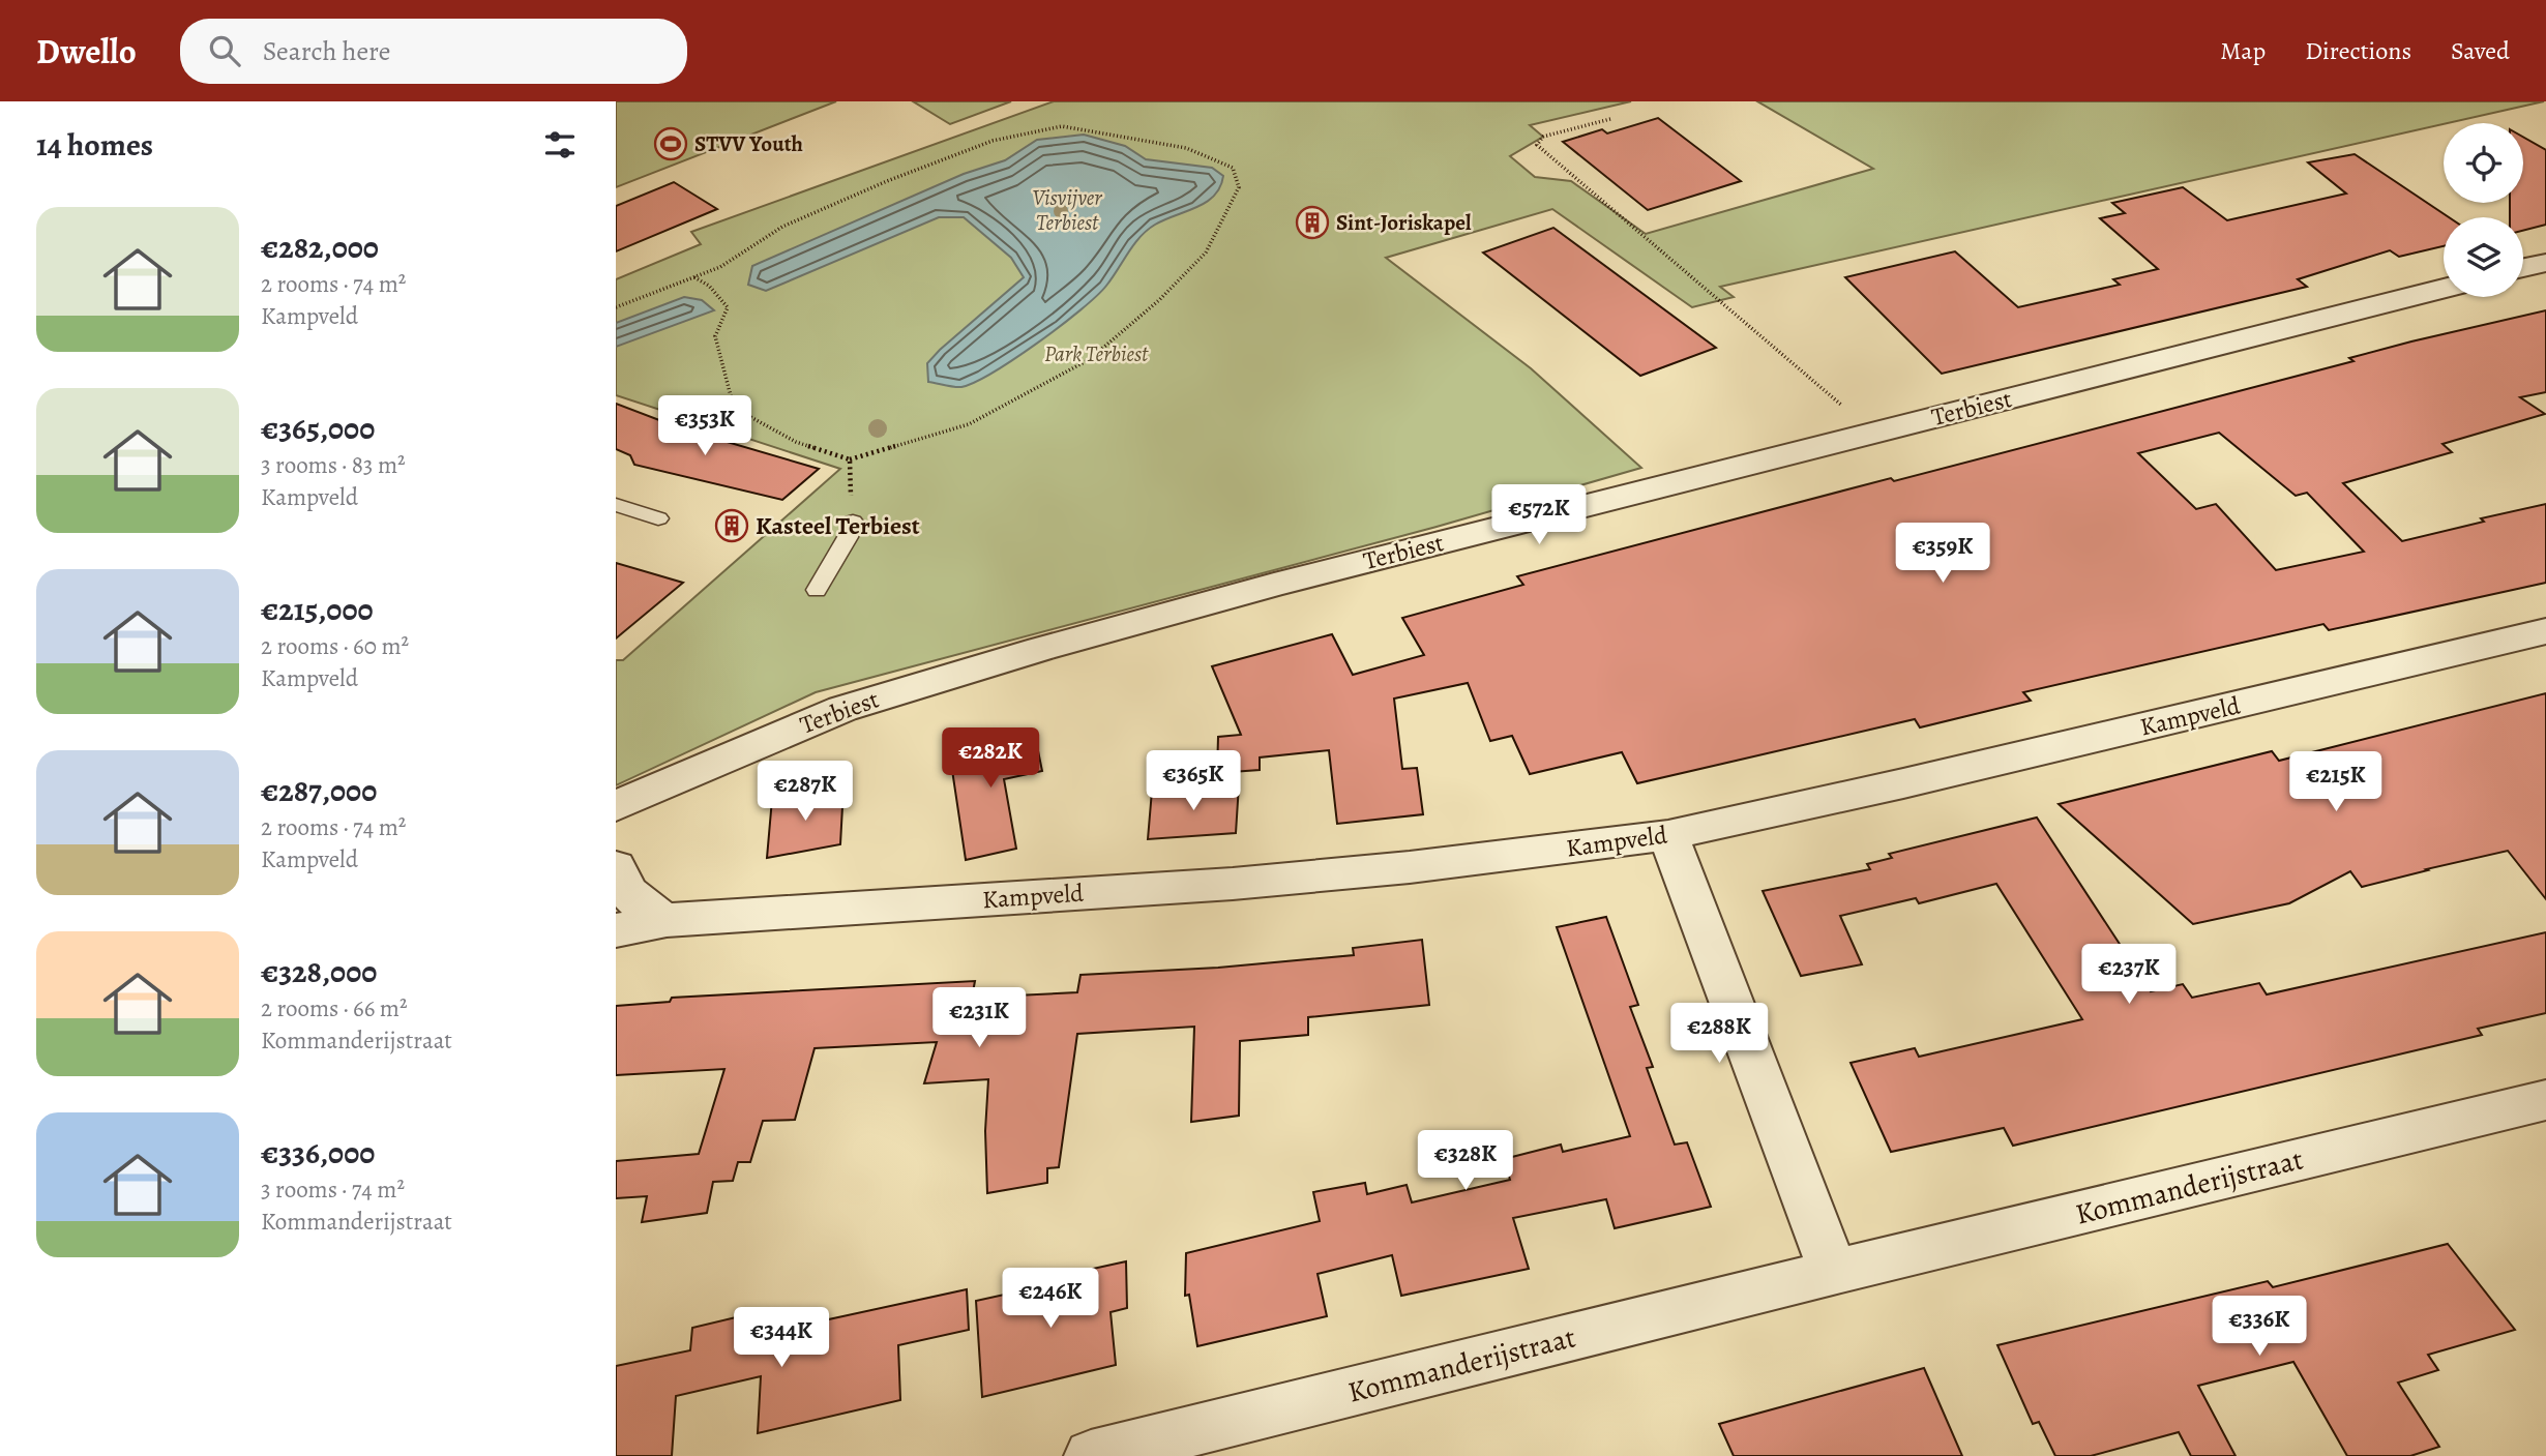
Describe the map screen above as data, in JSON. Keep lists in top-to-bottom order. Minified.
{"streets":{"street":["Terbiest","Kampveld","Kommanderijstraat"]},"water":["Visvijver Terbiest"],"parks":["Park Terbiest"],"places":{"sports":["STVV Youth"],"building":["Sint-Joriskapel","Kasteel Terbiest"]},"page":{"header":"Dwello","search":"Search here","nav":["Map","Directions","Saved"],"heading":"14 homes","list":[{"name":"€282,000","note":"2 rooms · 74 m² · Kampveld"},{"name":"€365,000","note":"3 rooms · 83 m² · Kampveld"},{"name":"€215,000","note":"2 rooms · 60 m² · Kampveld"},{"name":"€287,000","note":"2 rooms · 74 m² · Kampveld"},{"name":"€328,000","note":"2 rooms · 66 m² · Kommanderijstraat"},{"name":"€336,000","note":"3 rooms · 74 m² · Kommanderijstraat"}],"price":["€353K","€572K","€359K","€282K","€365K","€215K","€287K","€237K","€231K","€288K","€328K","€246K","€336K","€344K"]}}
